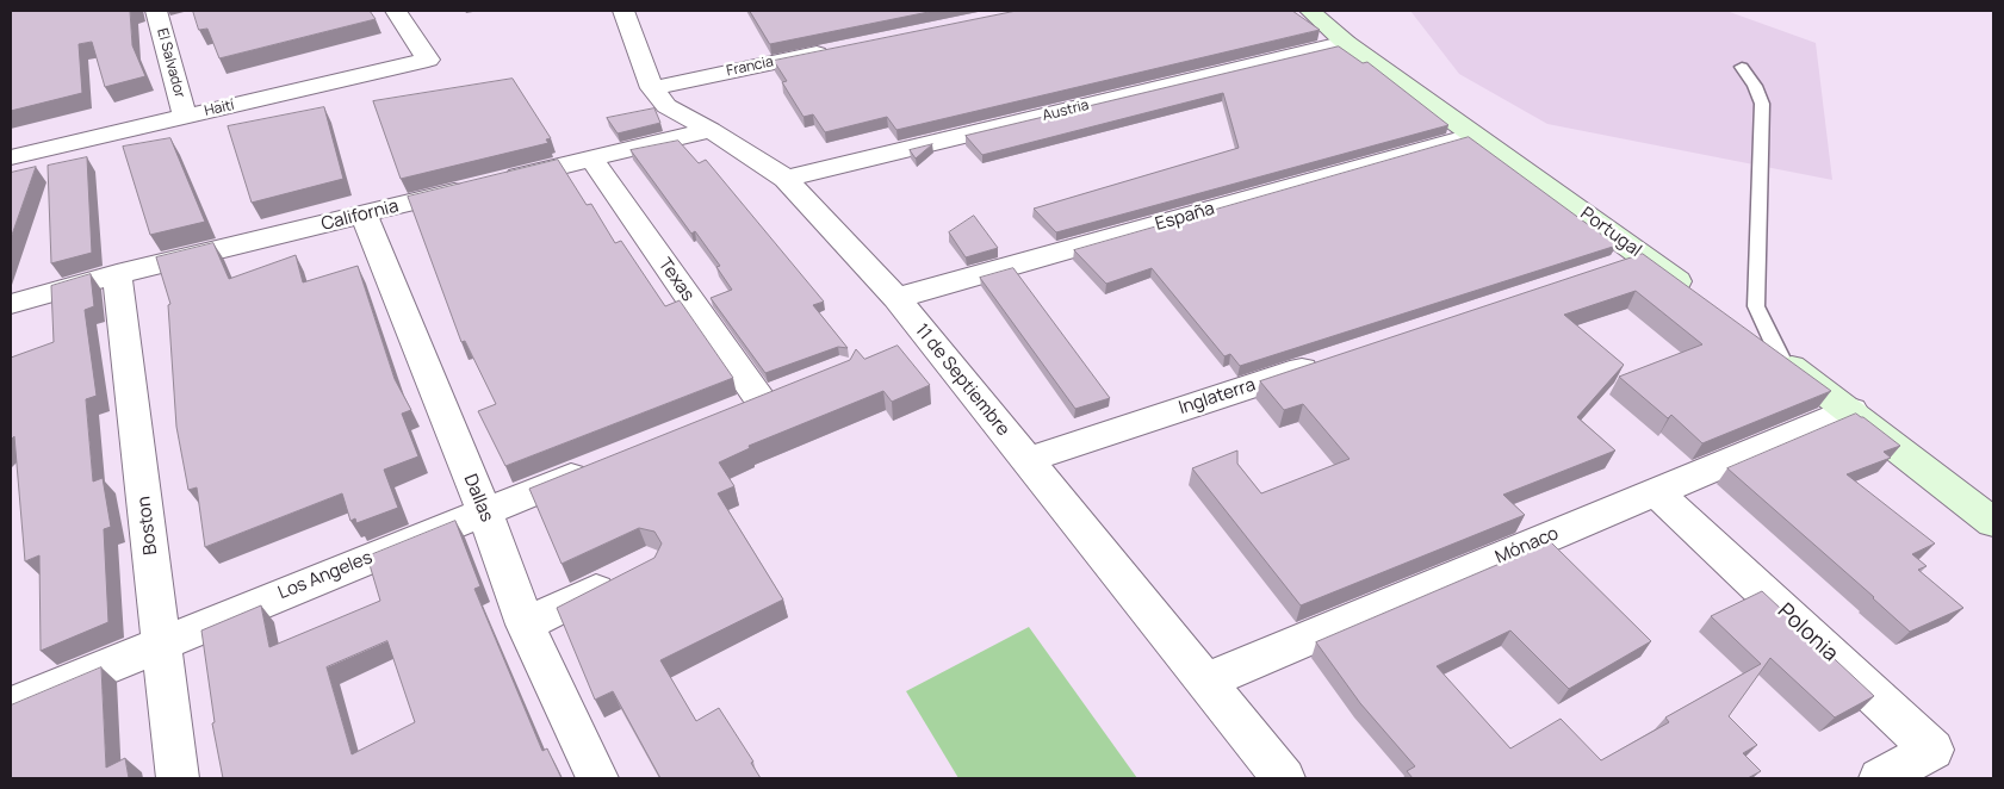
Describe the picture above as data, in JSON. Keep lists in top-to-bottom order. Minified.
{"streets":{"main road":["Portugal"],"street":["El Salvador","Francia","Haití","Austria","California","España","Texas","11 de Septiembre","Inglaterra","Dallas","Boston","Mónaco","Los Angeles","Polonia"]},"crossings":[["El Salvador","Haití"],["Francia","11 de Septiembre"],["Austria","Portugal"],["Austria","11 de Septiembre"],["California","Texas"],["California","11 de Septiembre"],["California","Dallas"],["California","Boston"],["España","Portugal"],["España","11 de Septiembre"],["11 de Septiembre","Inglaterra"],["11 de Septiembre","Mónaco"],["Dallas","Los Angeles"],["Boston","Los Angeles"],["Mónaco","Polonia"]]}
